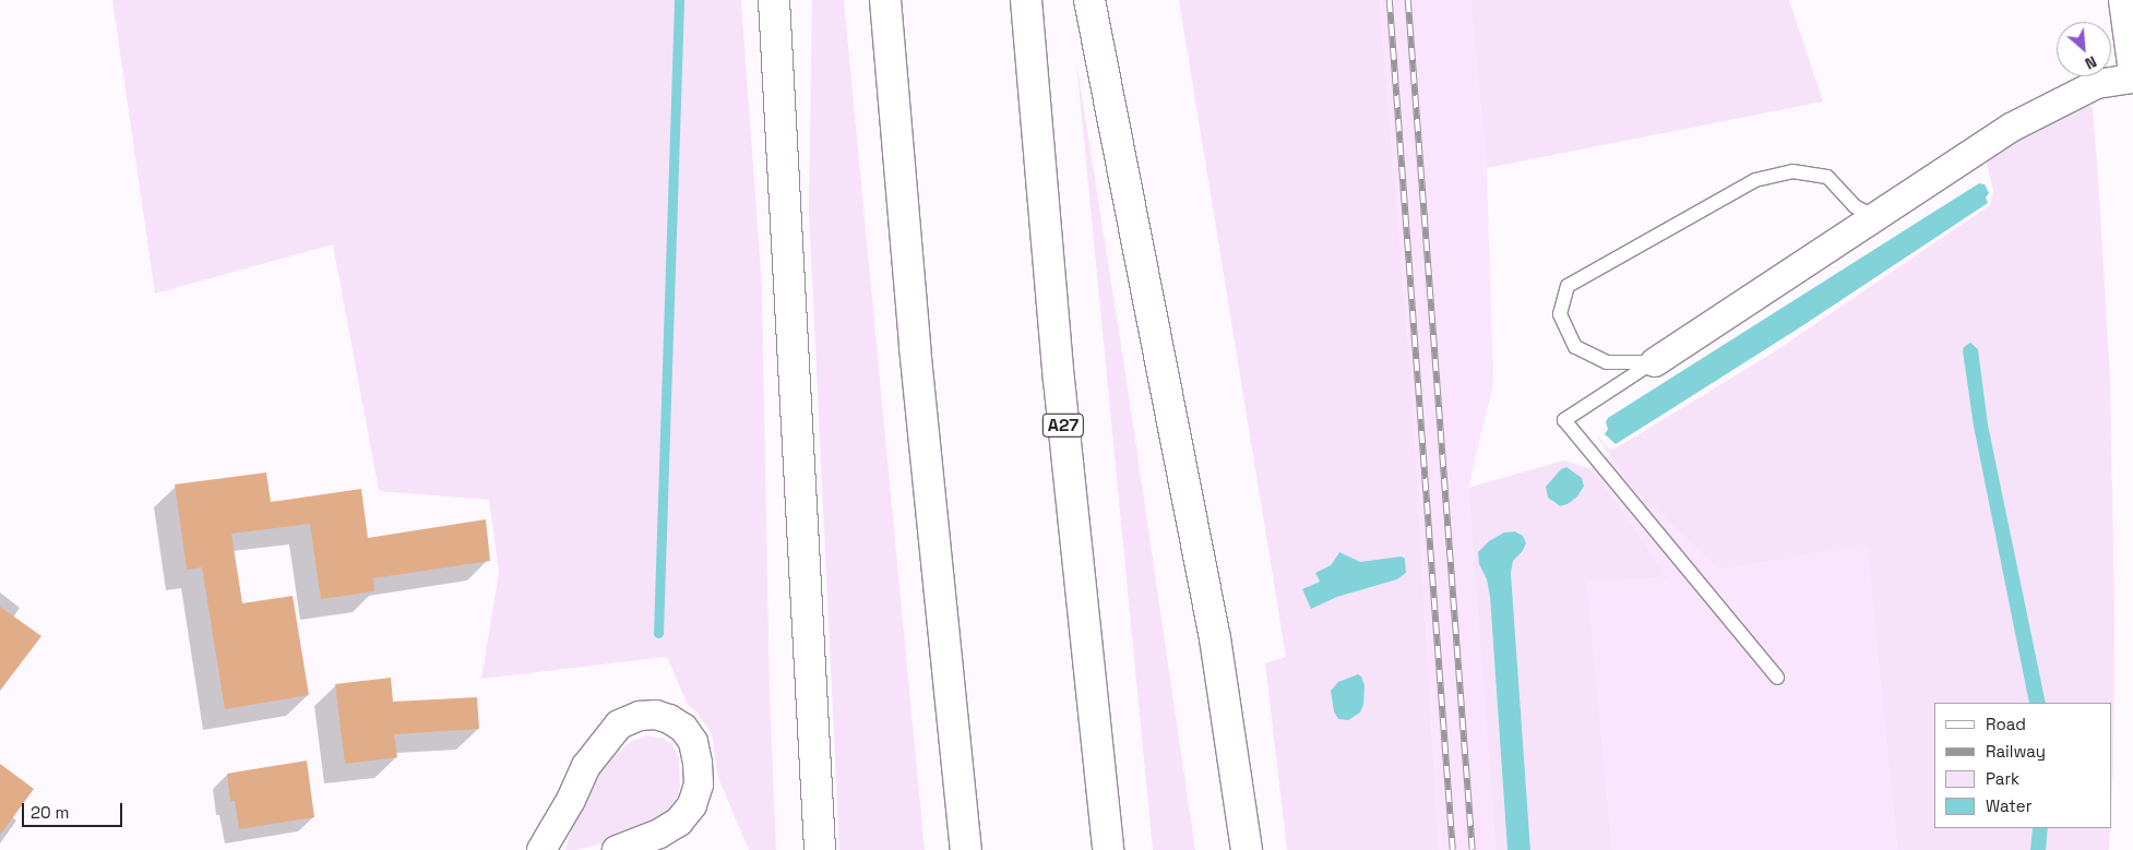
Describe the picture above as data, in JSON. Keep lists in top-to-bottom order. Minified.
{"streets":{"main road":["A27"]},"legend":["Road","Railway","Park","Water"],"scale_bar":"20 m","north":"bottom right"}
